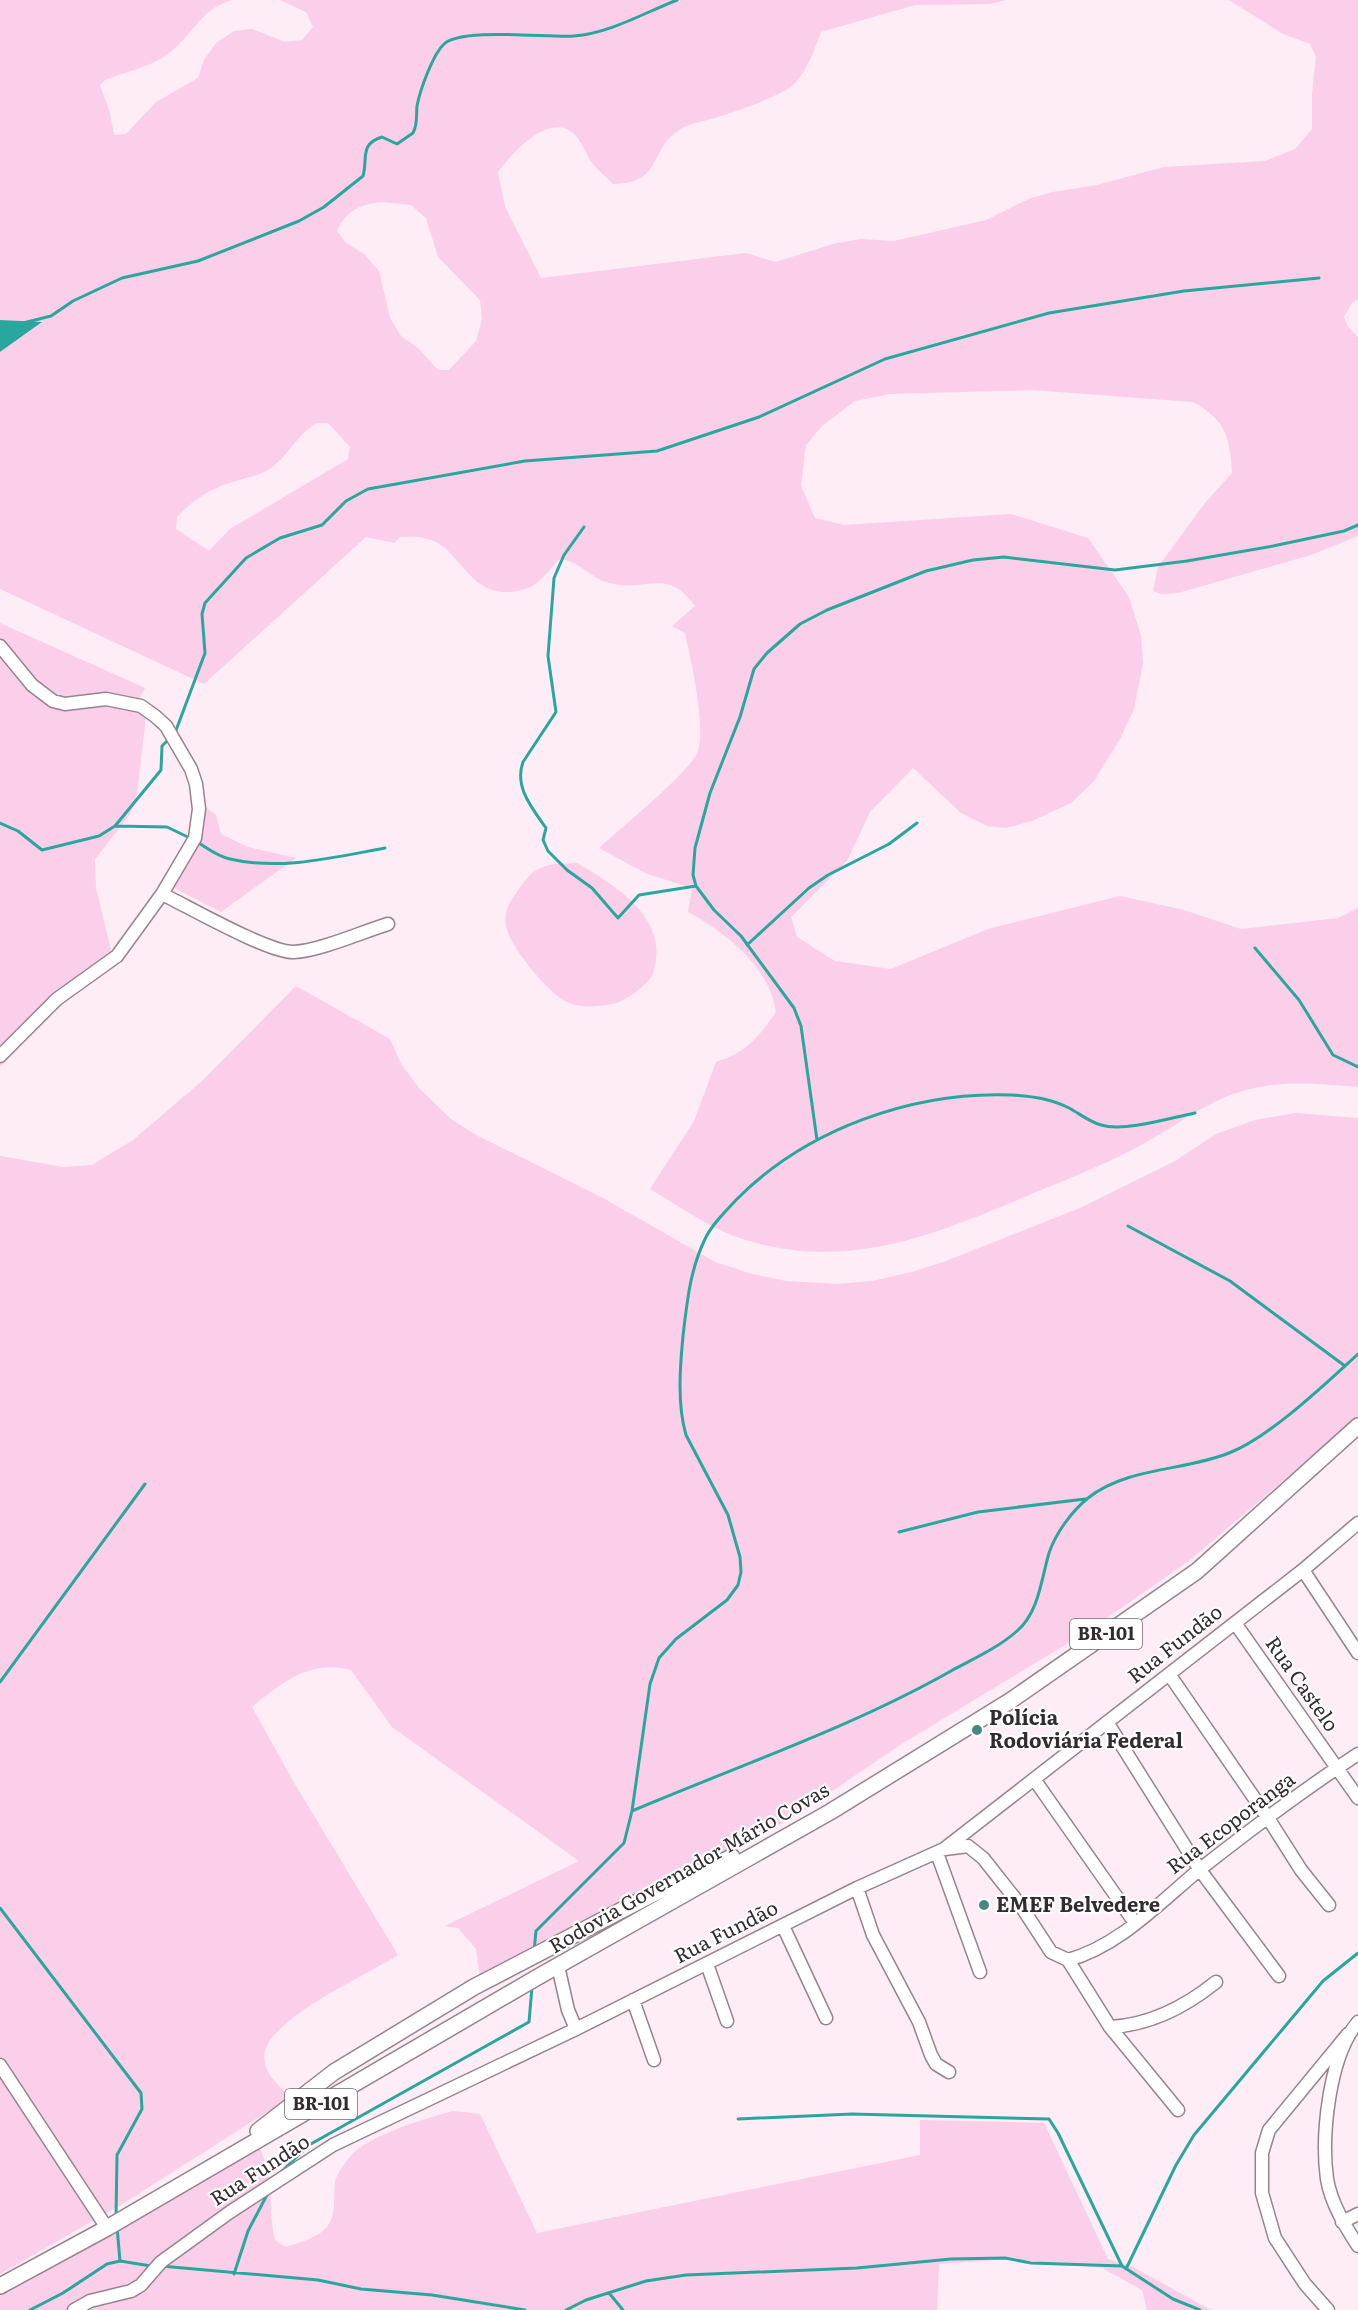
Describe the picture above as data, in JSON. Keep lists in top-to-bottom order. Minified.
{"streets":{"main road":["BR-101","Rodovia Governador Mário Covas"],"street":["Rua Fundão","Rua Castelo","Rua Ecoporanga"]},"crossings":[["Rua Fundão","Rua Castelo"],["Rua Castelo","Rua Ecoporanga"]],"places":["Polícia Rodoviária Federal","EMEF Belvedere"]}
